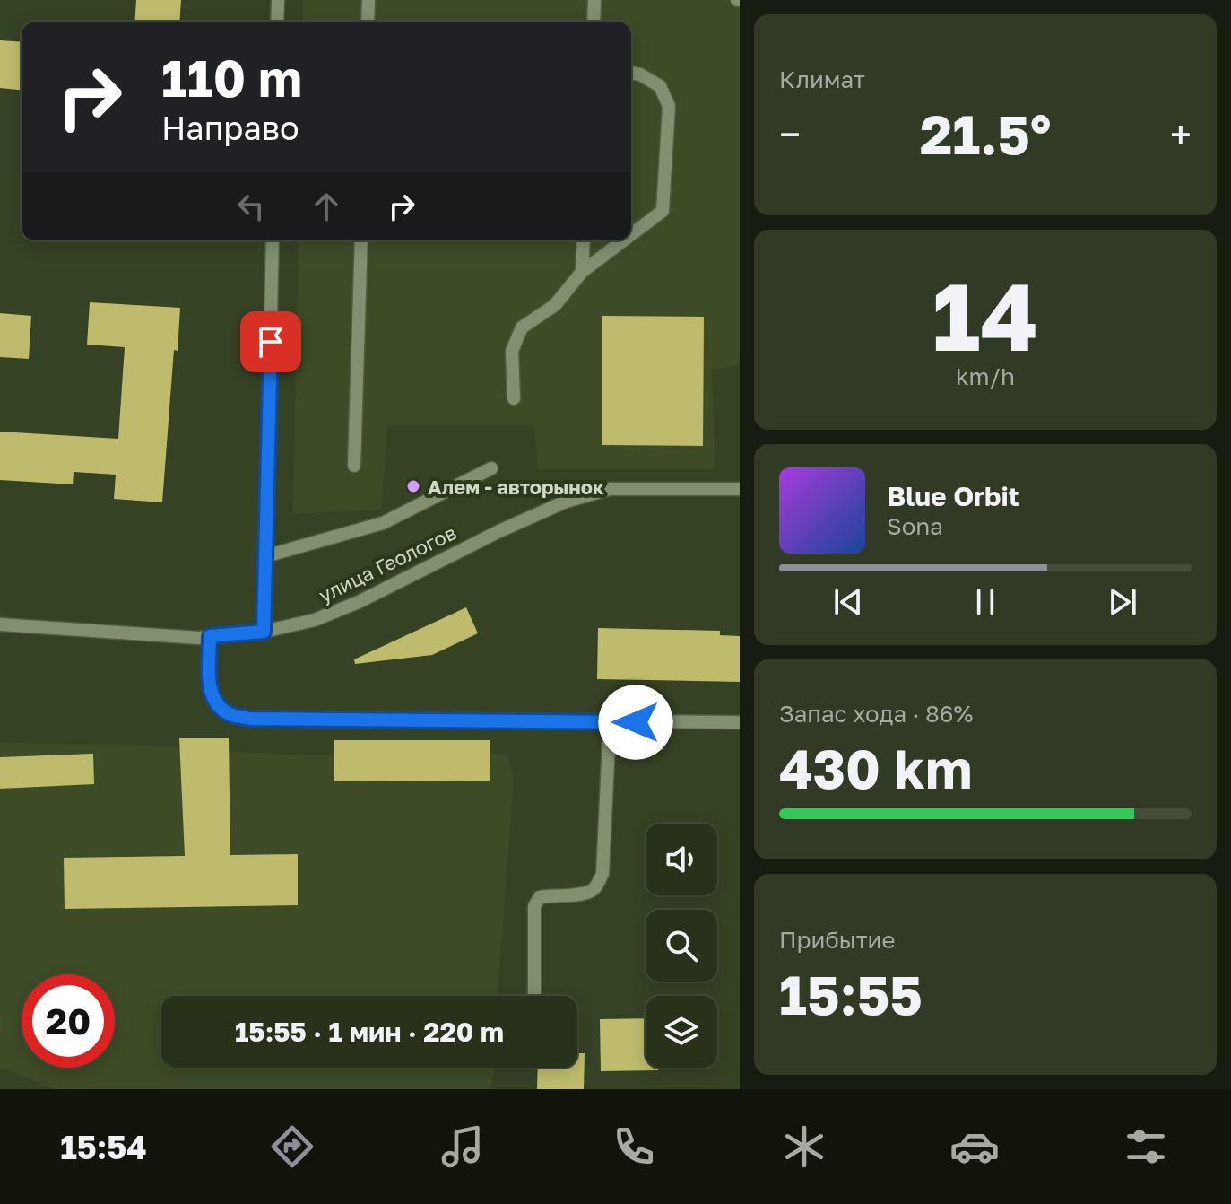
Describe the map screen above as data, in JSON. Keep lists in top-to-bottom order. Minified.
{"streets":{"street":["улица Геологов"]},"places":["Алем - авторынок"],"page":{"tile":["Климат",["14","km/h"],["Запас хода · 86%","430 km"],["Прибытие","15:55"]],"turn":["110 m","Направо"],"heat":["−","21.5°","+"],"song":["Blue Orbit","Sona"],"limit":"20","trip":"15:55 · 1 мин · 220 m","tabs":"15:54"}}
